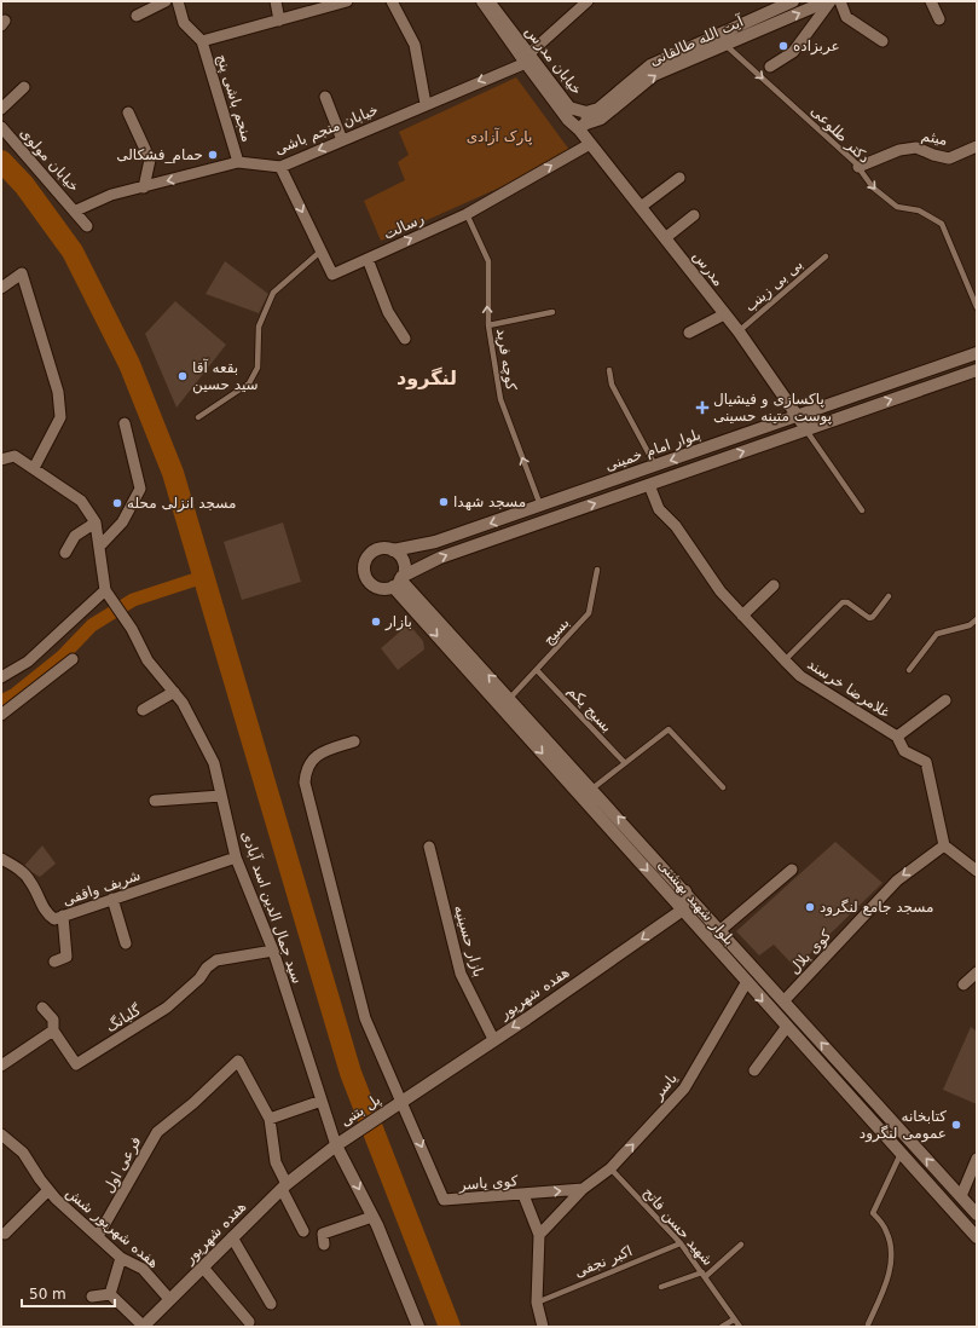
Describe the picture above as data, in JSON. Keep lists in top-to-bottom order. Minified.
{"streets":{"main road":["آیت الله طالقانی","خیابان مدرس","مدرس","بلوار امام خمینی","بلوار شهید بهشتی","هفده شهریور","پل بتنی"],"street":["منجم باشی پنج","خیابان منجم باشی","میثم","خیابان مولوی","رسالت","غلامرضا خرسند","شریف واقفی","سید جمال الدین اسد آبادی","بازار حسینیه","کوی بلال","گلبانگ","یاسر","فرعی اول","کوی یاسر","هفده شهریور شش"],"lane":["دکتر طلوعی","بی بی زینب","کوچه فرید","بسیج","بسیج یکم","شهید حسن فاتح","اکبر نجفی"]},"crossings":[["آیت الله طالقانی","خیابان مدرس"],["آیت الله طالقانی","دکتر طلوعی"],["خیابان مدرس","خیابان منجم باشی"],["خیابان مدرس","رسالت"],["خیابان مدرس","مدرس"],["منجم باشی پنج","خیابان منجم باشی"],["خیابان منجم باشی","خیابان مولوی"],["خیابان منجم باشی","رسالت"],["دکتر طلوعی","میثم"],["رسالت","مدرس"],["رسالت","کوچه فرید"],["مدرس","بی بی زینب"],["مدرس","بلوار امام خمینی"],["کوچه فرید","بلوار امام خمینی"],["بلوار امام خمینی","بلوار شهید بهشتی"],["بسیج","بسیج یکم"],["بسیج","بلوار شهید بهشتی"],["غلامرضا خرسند","کوی بلال"],["شریف واقفی","سید جمال الدین اسد آبادی"],["بلوار شهید بهشتی","کوی بلال"],["بلوار شهید بهشتی","هفده شهریور"],["بلوار شهید بهشتی","یاسر"],["سید جمال الدین اسد آبادی","هفده شهریور"],["سید جمال الدین اسد آبادی","گلبانگ"],["سید جمال الدین اسد آبادی","پل بتنی"],["بازار حسینیه","هفده شهریور"],["هفده شهریور","پل بتنی"],["هفده شهریور","کوی یاسر"],["هفده شهریور","هفده شهریور شش"],["یاسر","کوی یاسر"],["یاسر","شهید حسن فاتح"],["پل بتنی","کوی یاسر"],["فرعی اول","هفده شهریور شش"],["شهید حسن فاتح","اکبر نجفی"]],"one_way":["خیابان منجم باشی","دکتر طلوعی","کوچه فرید","هفده شهریور","یاسر","کوی یاسر"],"districts":["لنگرود"],"parks":["پارک آزادی"],"places":{"other":["عربزاده","حمام_فشکالی","بقعه آقا سید حسین","مسجد شهدا","مسجد انزلی محله","بازار","مسجد جامع لنگرود","کتابخانه عمومی لنگرود"],"health":["پاکسازی و فیشیال پوست متینه حسینی"]},"scale_bar":"50 m"}
